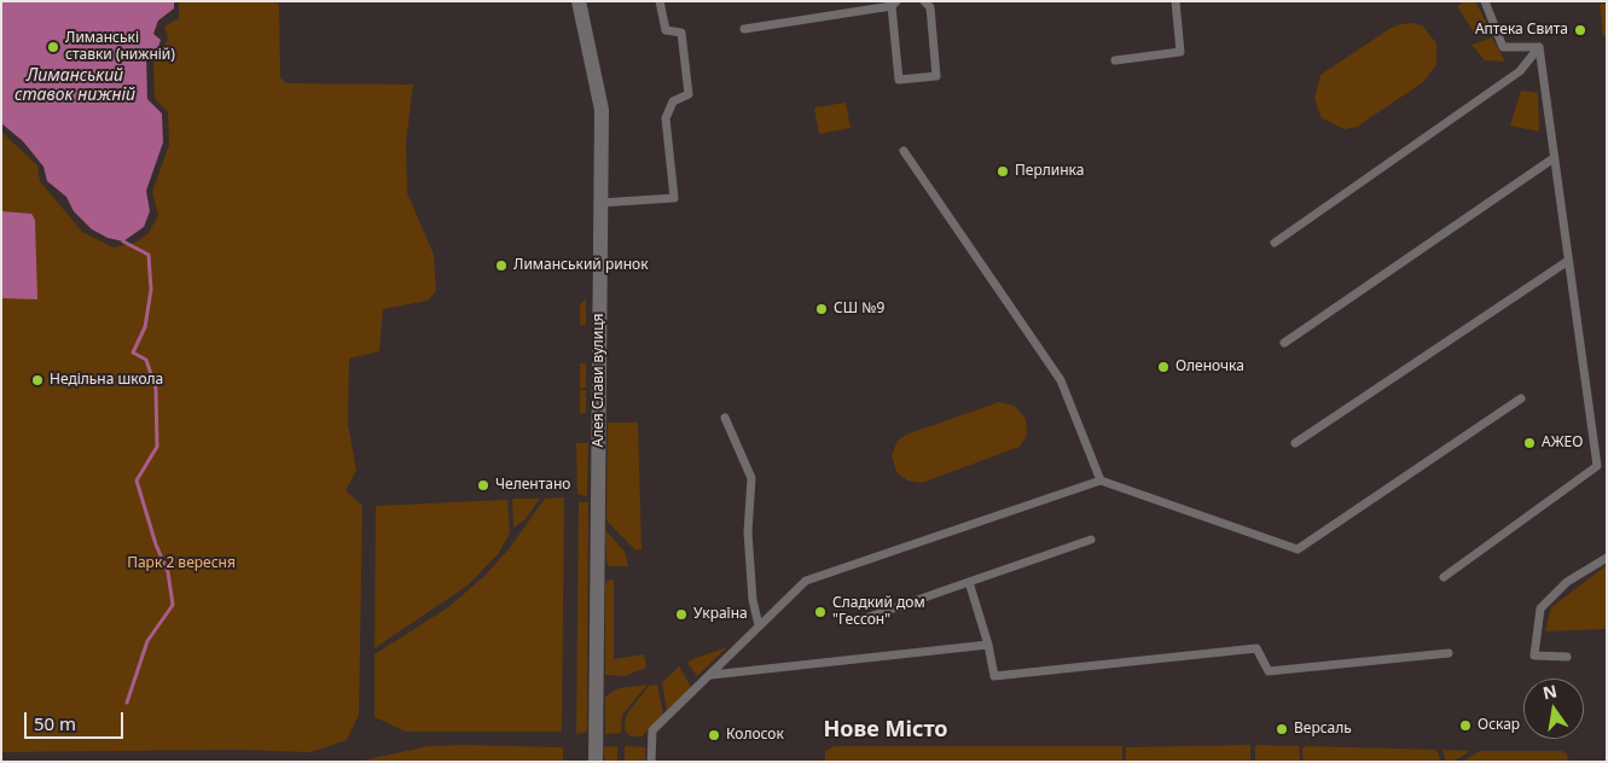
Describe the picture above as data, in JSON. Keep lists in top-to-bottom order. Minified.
{"streets":{"street":["Алея Слави вулиця"]},"districts":["Нове Місто"],"water":["Лиманський ставок нижній"],"parks":["Парк 2 вересня"],"places":["Аптека Свита","Лиманські ставки (нижній)","Перлинка","Лиманський ринок","СШ №9","Оленочка","Недільна школа","АЖЕО","Челентано","Сладкий дом \"Гессон\"","Україна","Оскар","Версаль","Колосок"],"scale_bar":"50 m","north":"top"}
